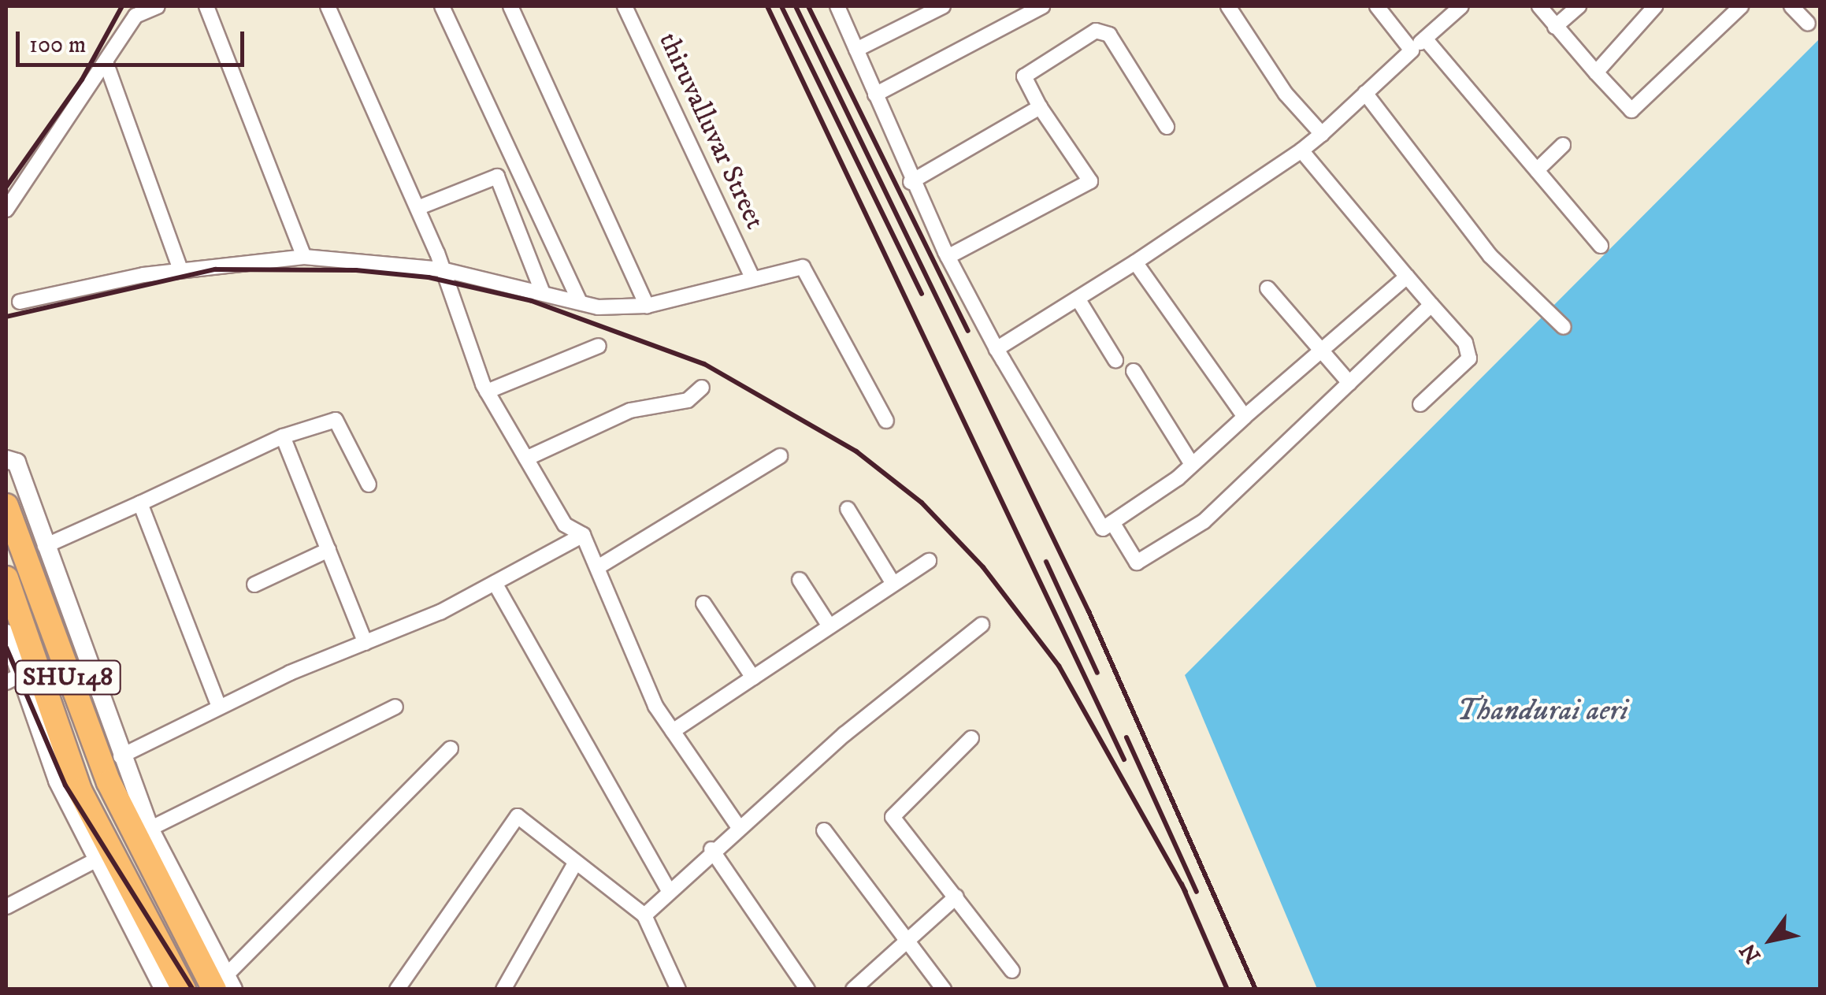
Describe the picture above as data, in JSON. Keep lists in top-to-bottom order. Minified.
{"streets":{"highway":["SHU148"],"street":["thiruvalluvar Street"]},"water":["Thandurai aeri"],"scale_bar":"100 m","north":"bottom left"}
